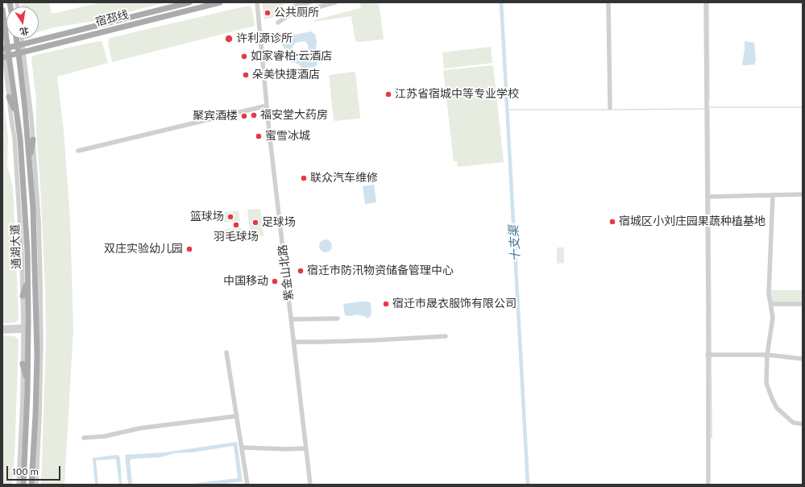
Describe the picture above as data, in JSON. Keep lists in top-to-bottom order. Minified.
{"streets":{"main road":["宿邳线","通湖大道"],"street":["紫金山北路"]},"crossings":[["宿邳线","通湖大道"]],"water":["十支渠"],"places":["公共厕所","许利源诊所","如家睿柏·云酒店","朵美快捷酒店","江苏省宿城中等专业学校","福安堂大药房","聚宾酒楼","蜜雪冰城","联众汽车维修","篮球场","宿城区小刘庄园果蔬种植基地","足球场","羽毛球场","双庄实验幼儿园","宿迁市防汛物资储备管理中心","中国移动","宿迁市晟衣服饰有限公司"],"scale_bar":"100 m","north":"bottom"}
